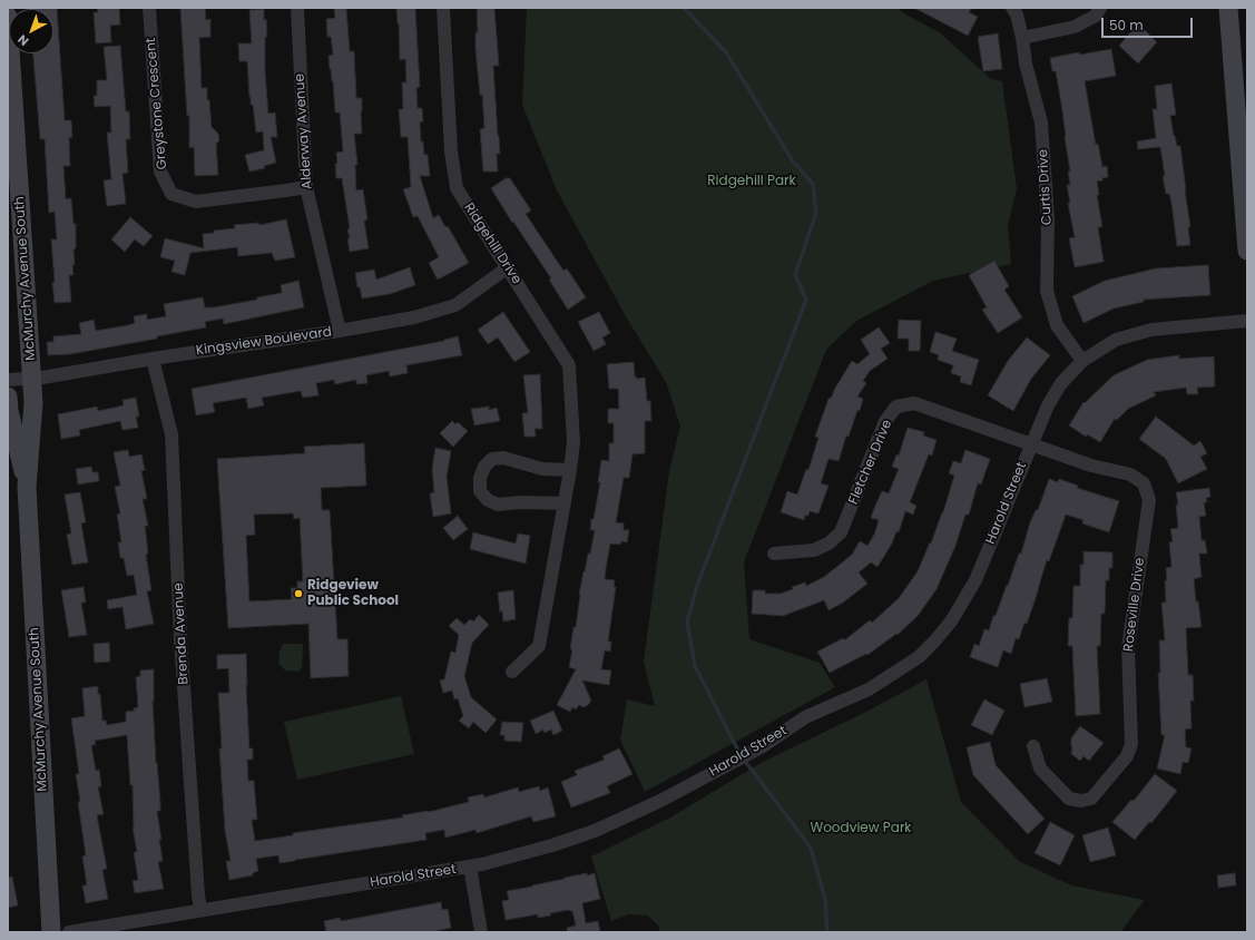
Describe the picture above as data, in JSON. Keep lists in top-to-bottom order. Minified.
{"streets":{"street":["Greystone Crescent","Alderway Avenue","Curtis Drive","Ridgehill Drive","McMurchy Avenue South","Kingsview Boulevard","Fletcher Drive","Harold Street","Roseville Drive","Brenda Avenue"]},"crossings":[["Greystone Crescent","Alderway Avenue"],["Alderway Avenue","Kingsview Boulevard"],["Curtis Drive","Harold Street"],["Ridgehill Drive","Kingsview Boulevard"],["McMurchy Avenue South","Kingsview Boulevard"],["Kingsview Boulevard","Brenda Avenue"],["Fletcher Drive","Harold Street"],["Fletcher Drive","Roseville Drive"],["Harold Street","Roseville Drive"],["Harold Street","Brenda Avenue"]],"parks":["Ridgehill Park","Woodview Park"],"places":["Ridgeview Public School"],"scale_bar":"50 m","north":"bottom left"}
